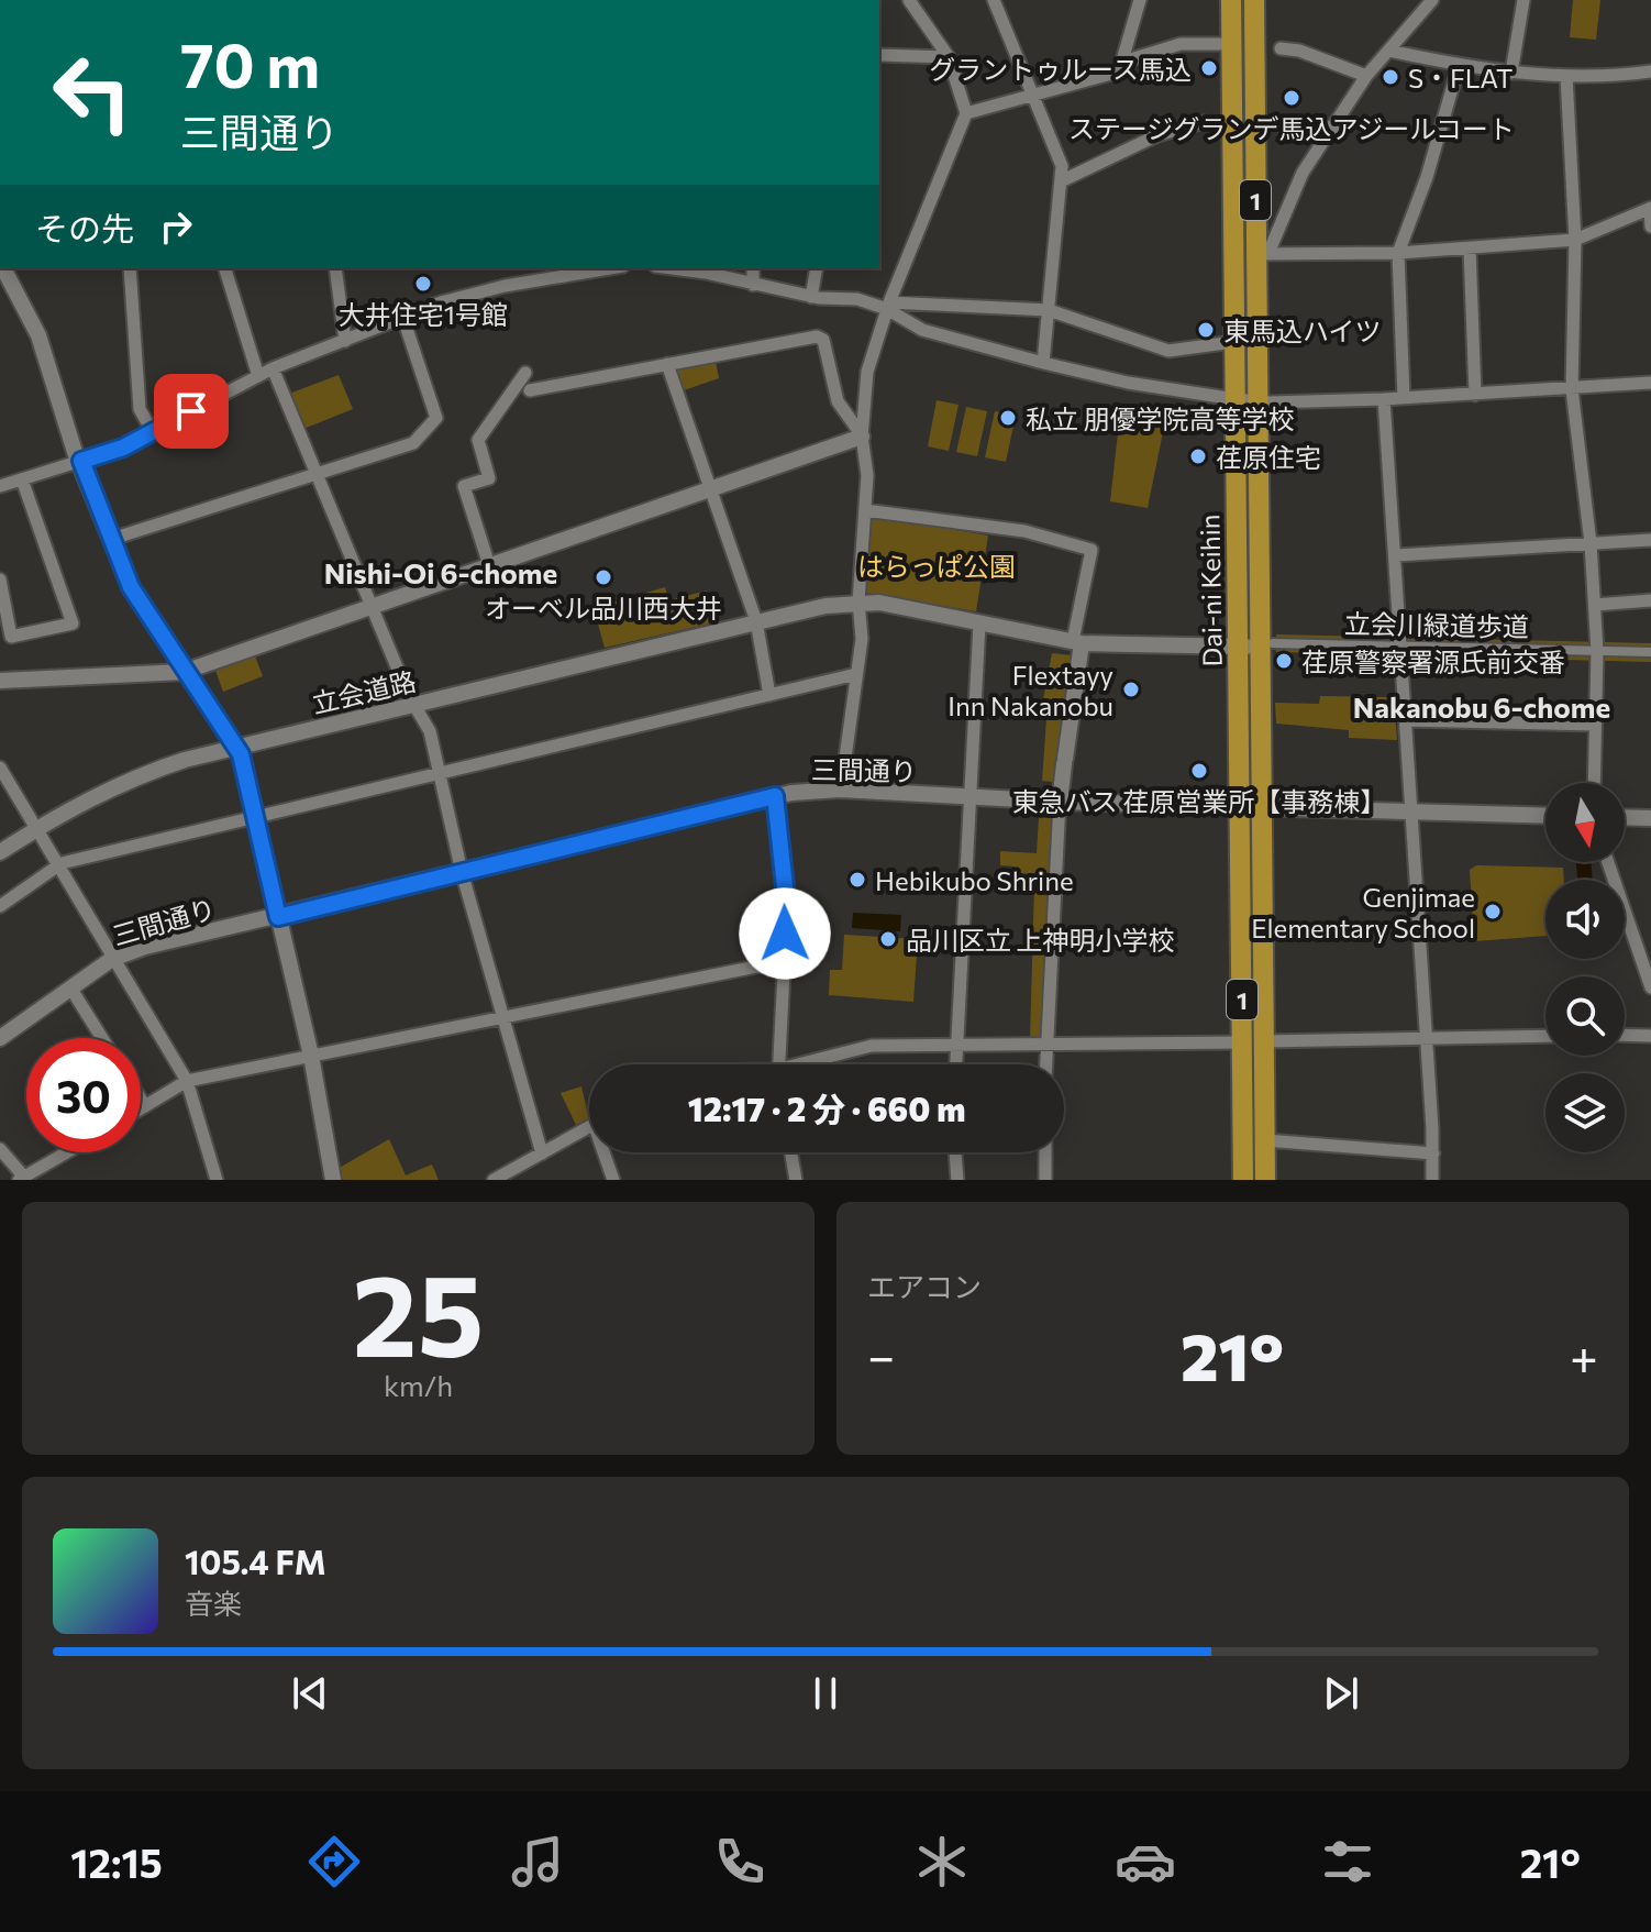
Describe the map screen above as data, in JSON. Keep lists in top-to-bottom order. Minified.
{"streets":{"highway":["1","Dai-ni Keihin"],"street":["立会川緑道歩道","立会道路","三間通り"]},"crossings":[["Dai-ni Keihin","立会川緑道歩道"],["Dai-ni Keihin","三間通り"]],"districts":["Nishi-Oi 6-chome","Nakanobu 6-chome"],"parks":["はらっぱ公園"],"places":["グラントゥルース馬込","S・FLAT","ステージグランデ馬込アジールコート","大井住宅1号館","東馬込ハイツ","私立 朋優学院高等学校","荏原住宅","オーベル品川西大井","荏原警察署源氏前交番","Flextayy Inn Nakanobu","東急バス 荏原営業所【事務棟】","Hebikubo Shrine","Genjimae Elementary School","品川区立 上神明小学校"],"north":"bottom","page":{"turn":["70 m","三間通り"],"then":"その先","limit":"30","trip":"12:17 · 2 分 · 660 m","tile":[["25","km/h"],"エアコン"],"heat":["−","21°","+"],"song":["105.4 FM","音楽"],"tabs":["12:15","21°"]}}
